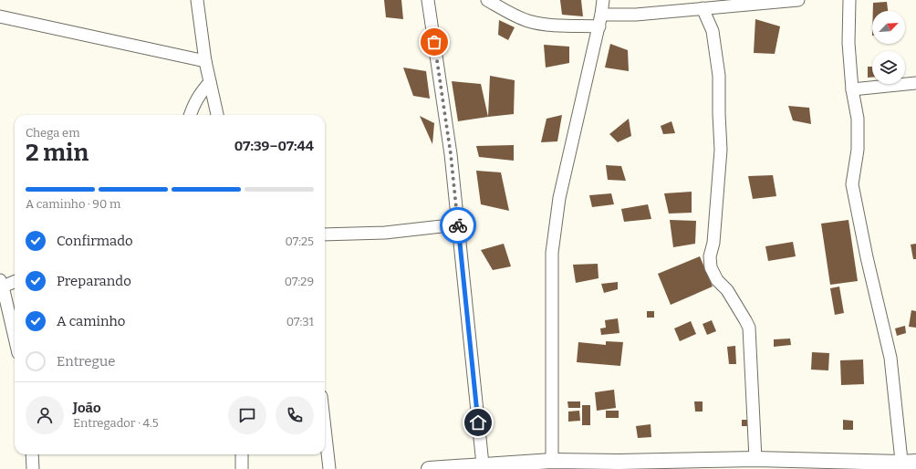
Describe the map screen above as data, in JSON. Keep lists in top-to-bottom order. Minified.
{"north":"top right","page":{"heading":["2 min","Chega em","07:39–07:44"],"panel":["João","Entregador · 4.5"],"bar":"A caminho · 90 m","list":[["Confirmado","07:25"],["Preparando","07:29"],["A caminho","07:31"],"Entregue"]}}
